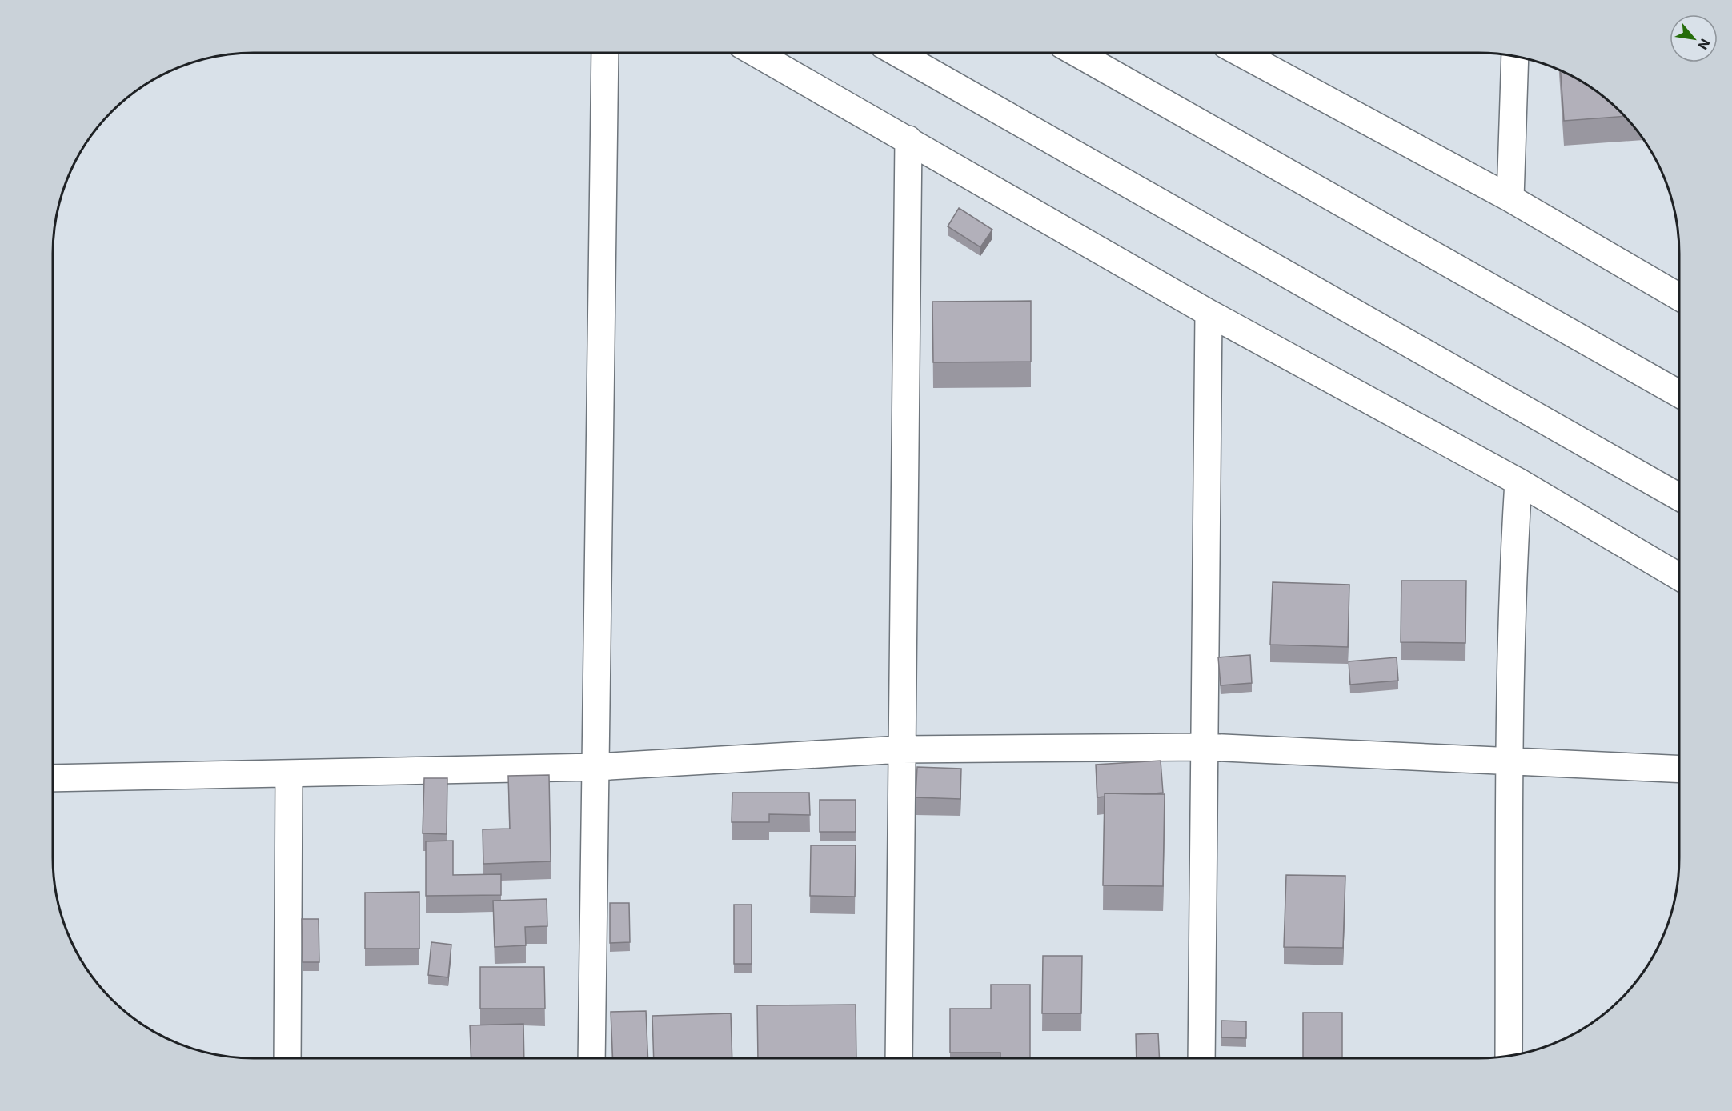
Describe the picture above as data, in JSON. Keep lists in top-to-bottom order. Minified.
{"north":"bottom right"}
